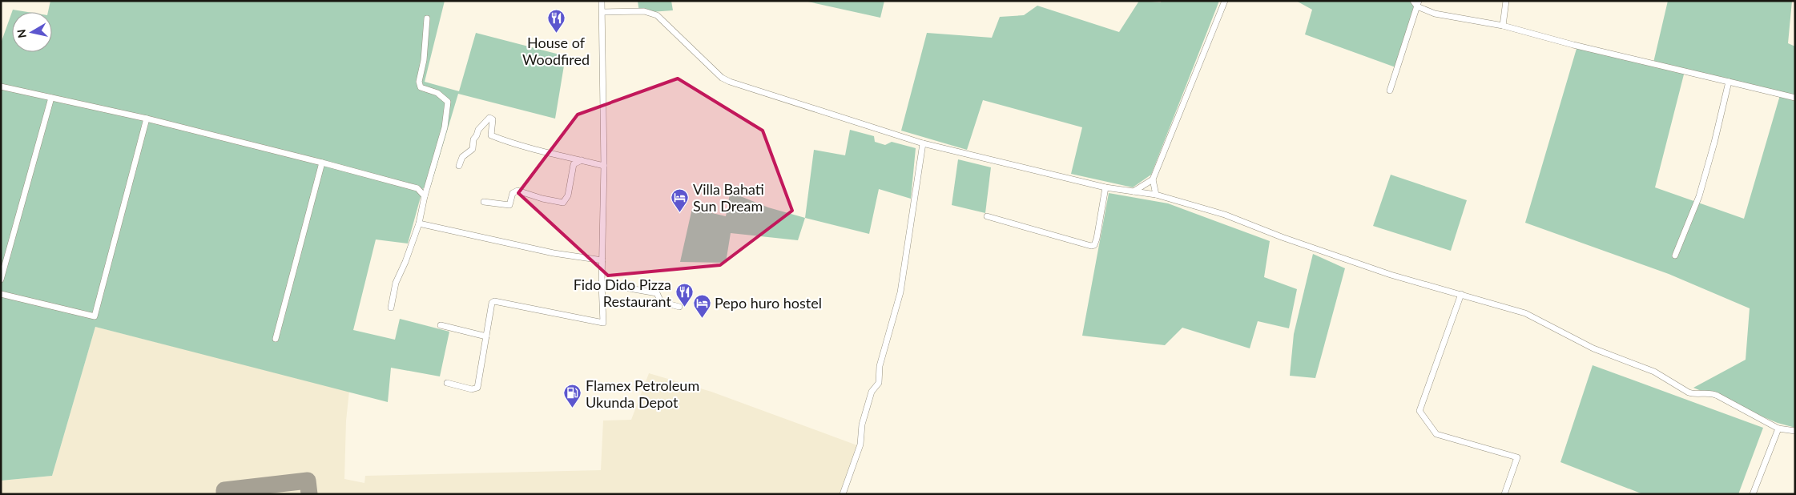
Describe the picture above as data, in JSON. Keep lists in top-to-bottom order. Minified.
{"places":{"restaurant":["House of Woodfired","Fido Dido Pizza Restaurant"],"hotel":["Villa Bahati Sun Dream","Pepo huro hostel"],"fuel station":["Flamex Petroleum Ukunda Depot"]},"north":"left"}
